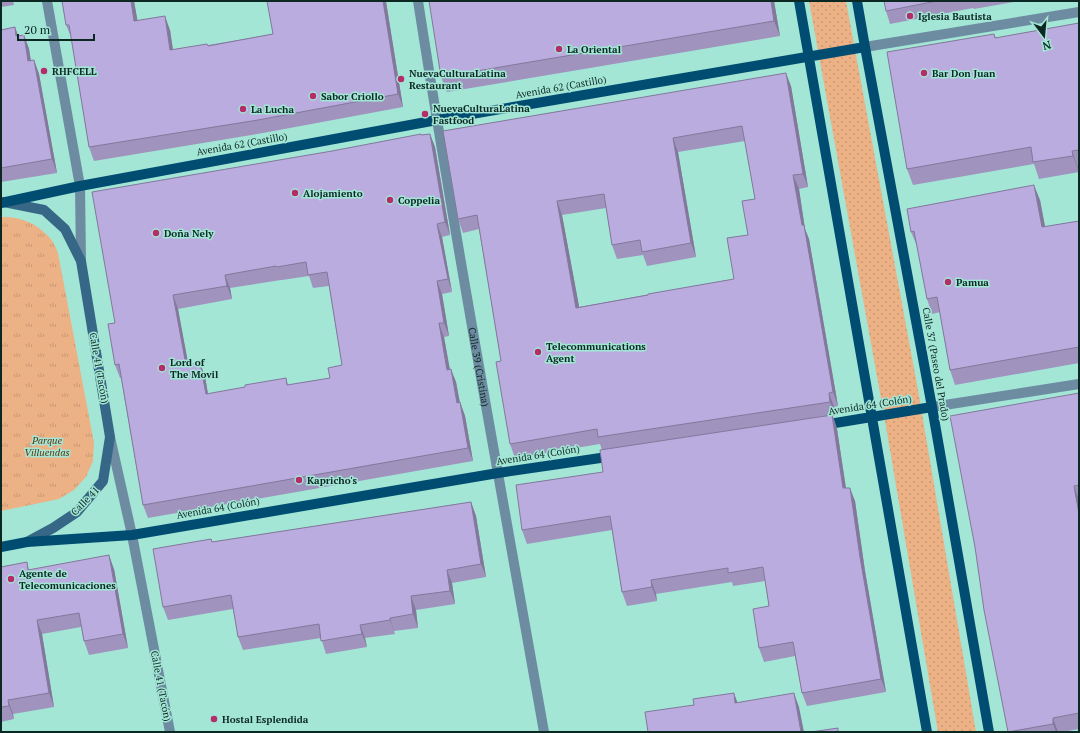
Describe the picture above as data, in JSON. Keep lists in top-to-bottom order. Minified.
{"streets":{"main road":["Avenida 62 (Castillo)","Calle 37 (Paseo del Prado)","Avenida 64 (Colón)"],"street":["Calle 39 (Cristina)","Calle 41 (Tacón)","Calle 41"]},"crossings":[["Avenida 62 (Castillo)","Calle 37 (Paseo del Prado)"],["Avenida 62 (Castillo)","Calle 39 (Cristina)"],["Avenida 62 (Castillo)","Calle 41 (Tacón)"],["Calle 37 (Paseo del Prado)","Avenida 64 (Colón)"],["Calle 39 (Cristina)","Avenida 64 (Colón)"],["Calle 41 (Tacón)","Avenida 64 (Colón)"],["Calle 41 (Tacón)","Calle 41"],["Avenida 64 (Colón)","Calle 41"]],"parks":["Parque Villuendas"],"places":["Iglesia Bautista","La Oriental","RHFCELL","Bar Don Juan","NuevaCulturaLatina Restaurant","Sabor Criollo","La Lucha","NuevaCulturaLatina Fastfood","Alojamiento","Coppelia","Doña Nely","Pamua","Telecommunications Agent","Lord of The Movil","Kapricho's","Agente de Telecomunicaciones","Hostal Esplendida"],"scale_bar":"20 m","north":"bottom"}
